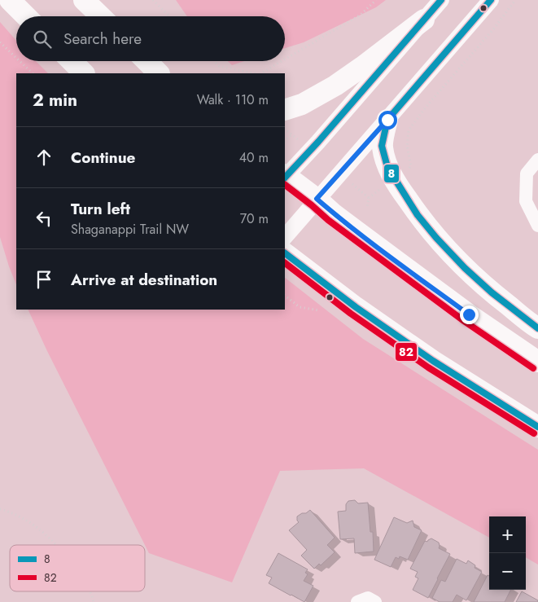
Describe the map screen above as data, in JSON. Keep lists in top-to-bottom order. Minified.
{"lines":["transit line 8","transit line 82"],"legend":["8","82"],"page":{"search":"Search here","heading":["2 min","Walk · 110 m"],"list":[["Continue","40 m"],["Turn left","Shaganappi Trail NW","70 m"],"Arrive at destination"],"map_buttons":["+","−"]}}
